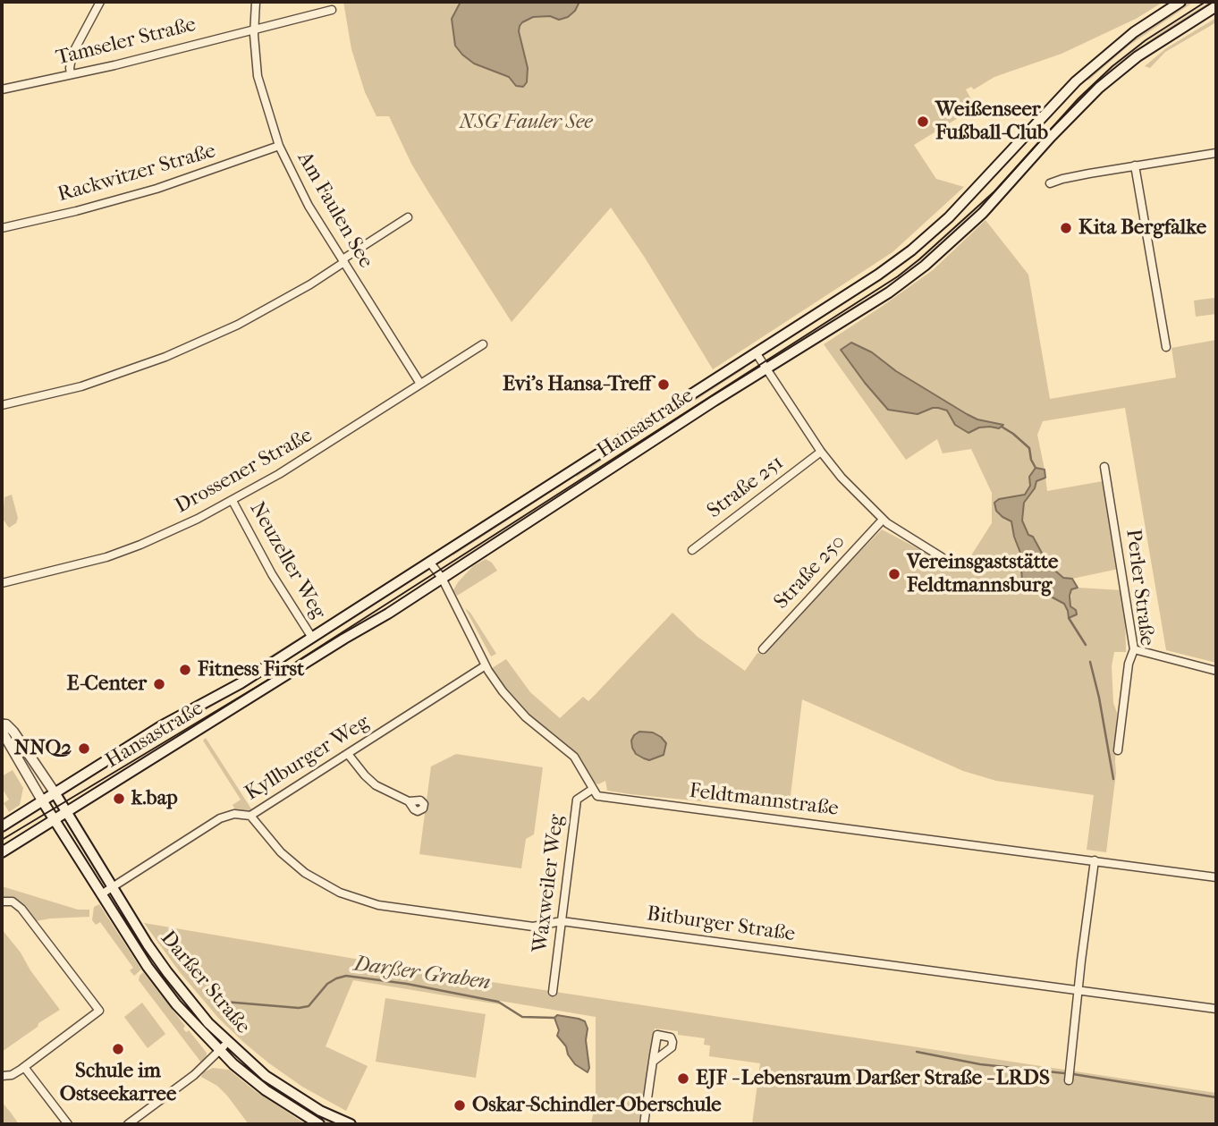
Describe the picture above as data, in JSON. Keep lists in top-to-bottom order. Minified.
{"streets":{"main road":["Hansastraße","Darßer Straße"],"street":["Tamseler Straße","Rackwitzer Straße","Am Faulen See","Drossener Straße","Straße 251","Neuzeller Weg","Straße 250","Perler Straße","Kyllburger Weg","Feldtmannstraße","Waxweiler Weg","Bitburger Straße"]},"crossings":[["Tamseler Straße","Am Faulen See"],["Rackwitzer Straße","Am Faulen See"],["Am Faulen See","Drossener Straße"],["Hansastraße","Neuzeller Weg"],["Hansastraße","Darßer Straße"],["Drossener Straße","Neuzeller Weg"],["Kyllburger Weg","Bitburger Straße"],["Kyllburger Weg","Darßer Straße"],["Feldtmannstraße","Waxweiler Weg"],["Waxweiler Weg","Bitburger Straße"]],"water":["Darßer Graben"],"parks":["NSG Fauler See"],"places":["Weißenseer Fußball-Club","Kita Bergfalke","Evi's Hansa-Treff","Vereinsgaststätte Feldtmannsburg","Fitness First","E-Center","NNQ2","k.bap","Schule im Ostseekarree","EJF - Lebensraum Darßer Straße - LRDS","Oskar-Schindler-Oberschule"]}
